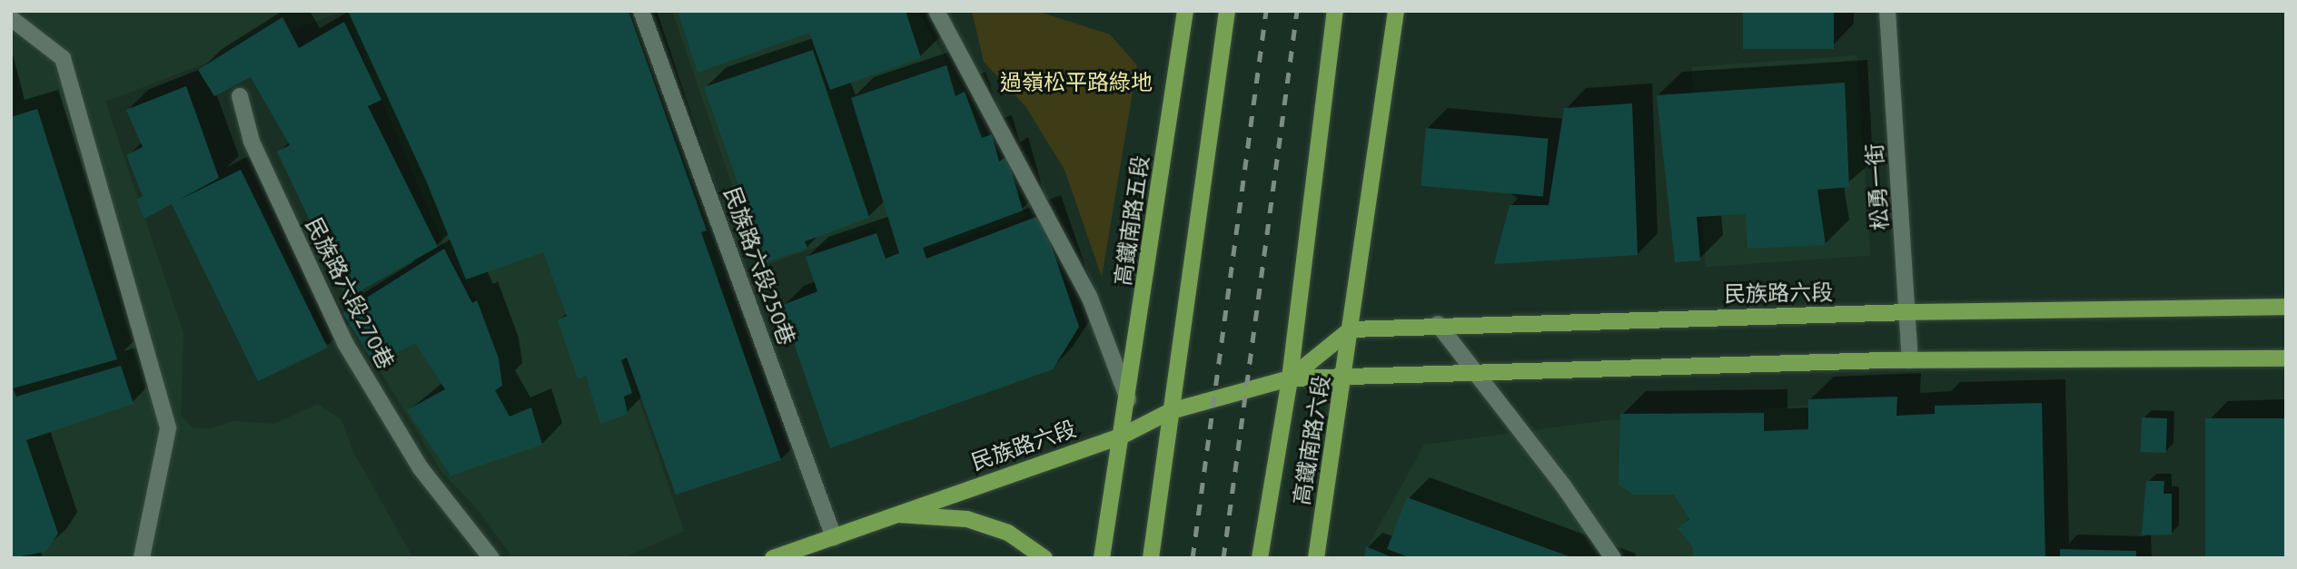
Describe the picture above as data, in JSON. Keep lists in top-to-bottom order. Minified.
{"streets":{"main road":["高鐵南路五段","民族路六段","高鐵南路六段"],"street":["松勇一街","民族路六段250巷","民族路六段270巷"]},"crossings":[["松勇一街","民族路六段"],["高鐵南路五段","民族路六段"],["民族路六段250巷","民族路六段"],["民族路六段","高鐵南路六段"]],"parks":["過嶺松平路綠地"]}
